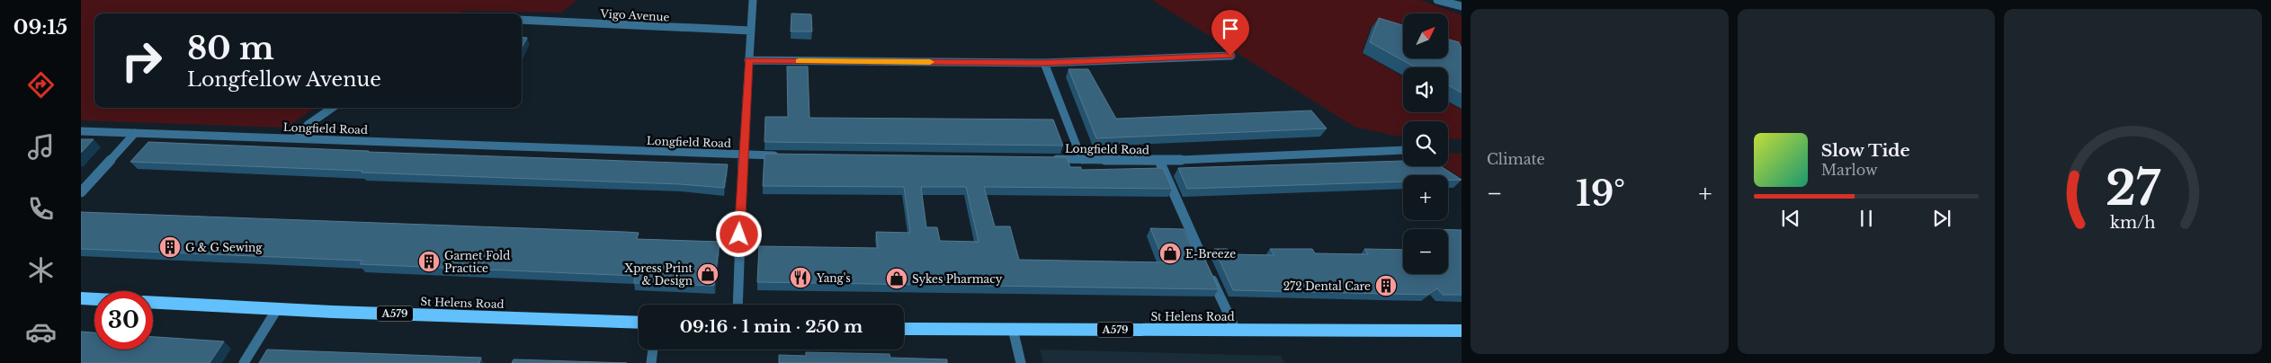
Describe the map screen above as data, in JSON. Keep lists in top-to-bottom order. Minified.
{"streets":{"main road":["St Helens Road","A579"],"street":["Vigo Avenue","Longfield Road"]},"places":{"building":["G & G Sewing","Garnet Fold Practice","272 Dental Care"],"shop":["E-Breeze","Xpress Print & Design","Sykes Pharmacy"],"restaurant":["Yang's"]},"north":"top right","page":{"tabs":"09:15","tile":"Climate","map_buttons":["+","−"],"turn":["80 m","Longfellow Avenue"],"song":["Slow Tide","Marlow"],"heat":["−","19°","+"],"limit":"30","trip":"09:16 · 1 min · 250 m","gauge":["27","km/h"]}}
